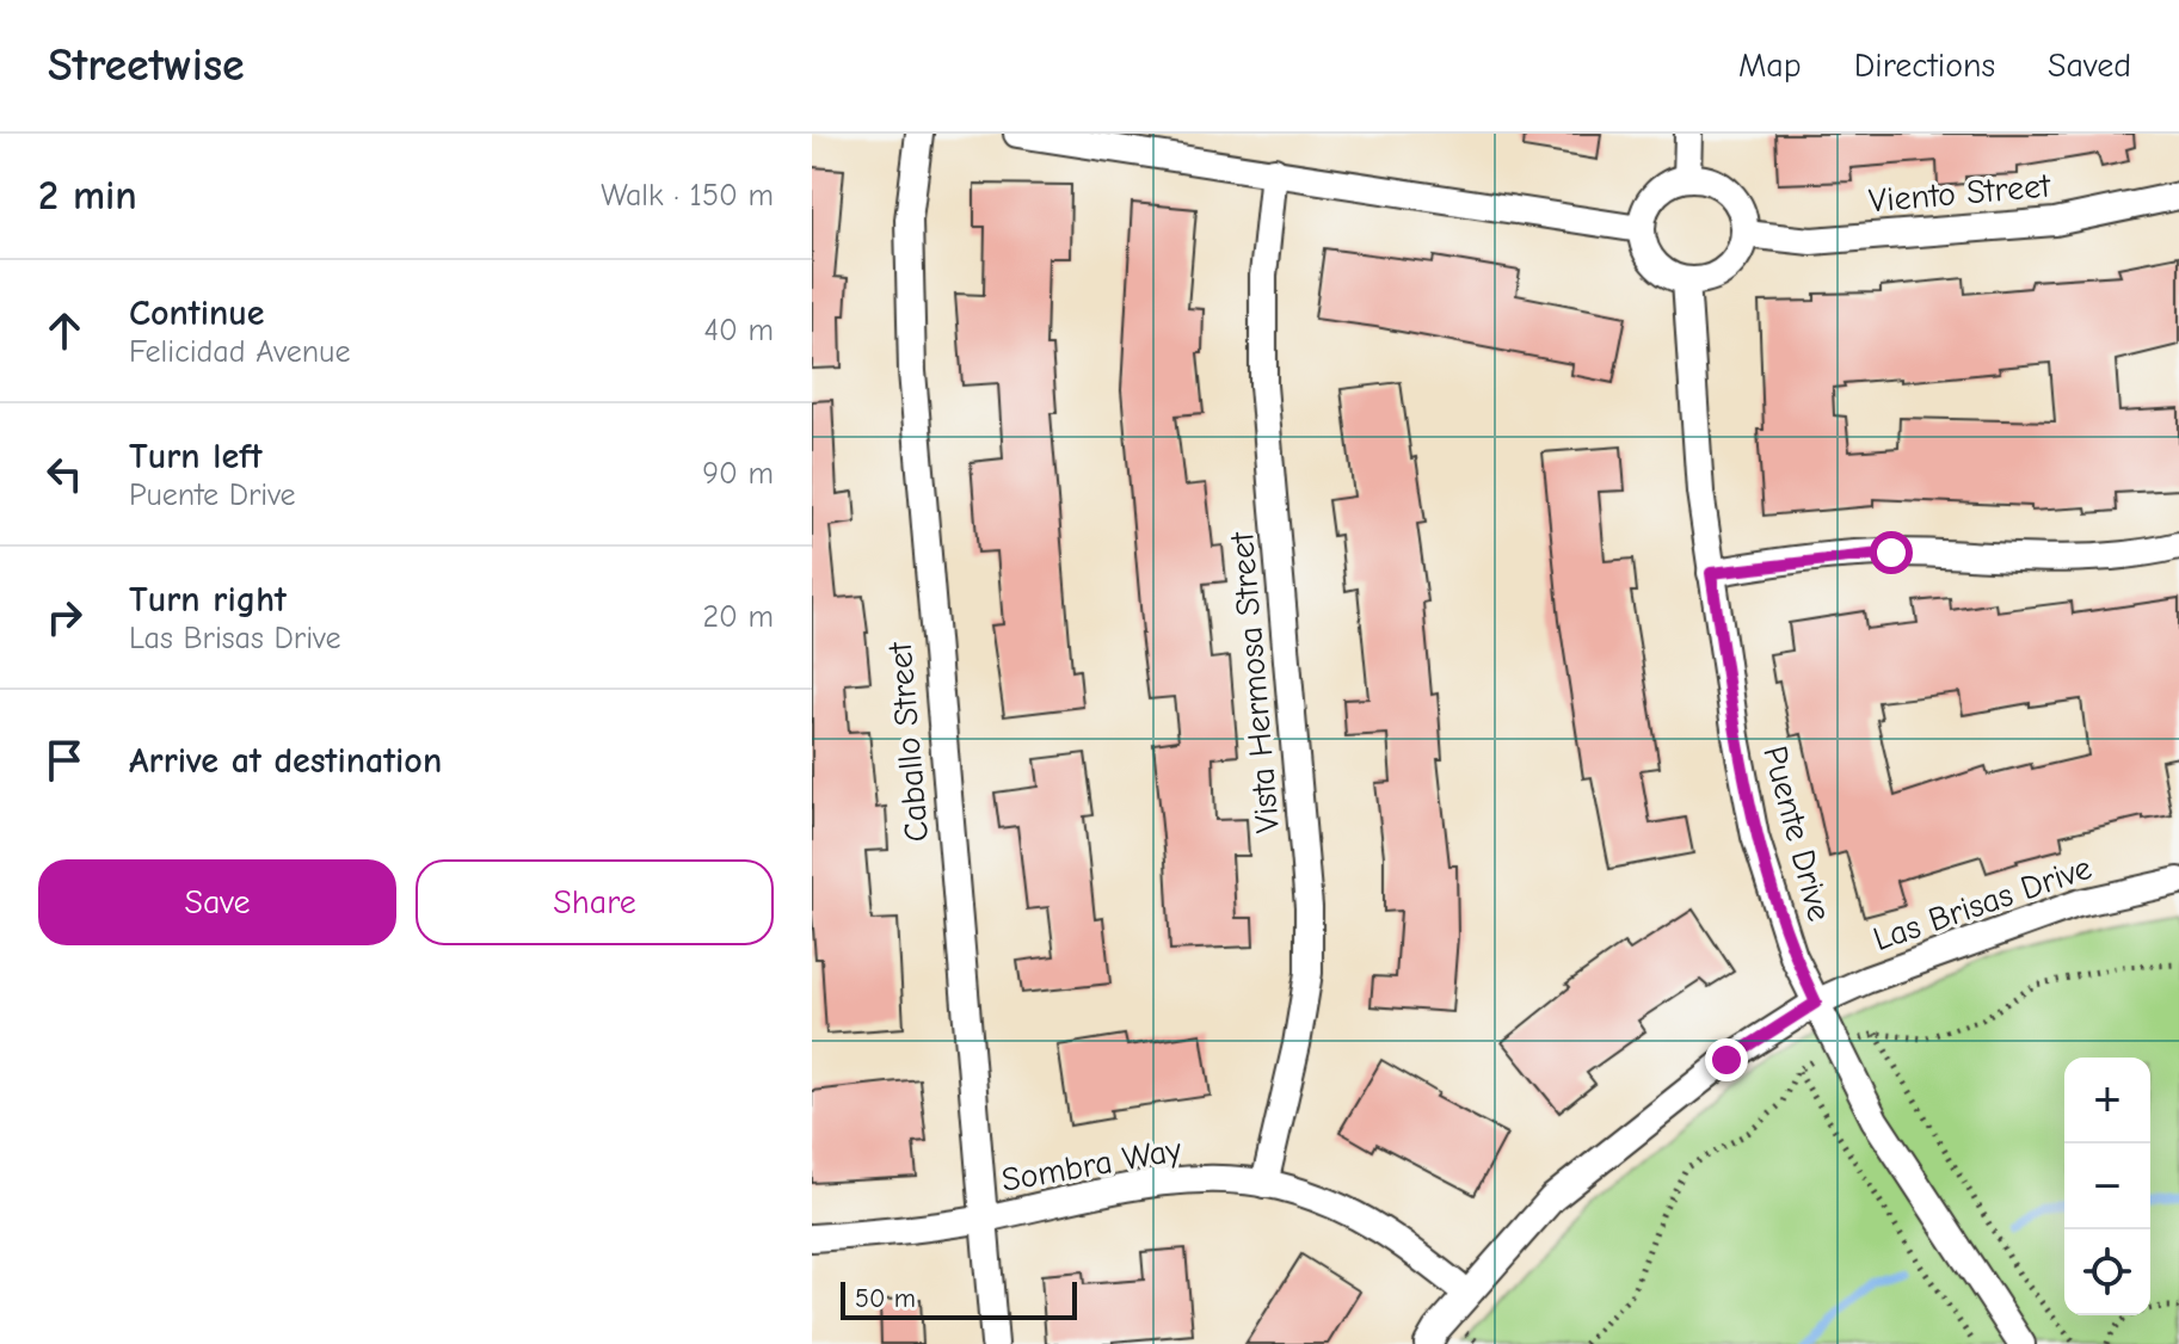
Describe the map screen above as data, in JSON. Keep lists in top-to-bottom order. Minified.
{"streets":{"street":["Viento Street","Vista Hermosa Street","Caballo Street","Puente Drive","Las Brisas Drive","Sombra Way"]},"crossings":[["Viento Street","Puente Drive"],["Vista Hermosa Street","Sombra Way"],["Caballo Street","Sombra Way"],["Puente Drive","Las Brisas Drive"],["Las Brisas Drive","Sombra Way"]],"scale_bar":"50 m","page":{"header":"Streetwise","nav":["Map","Directions","Saved"],"heading":["2 min","Walk · 150 m"],"list":[["Continue","Felicidad Avenue","40 m"],["Turn left","Puente Drive","90 m"],["Turn right","Las Brisas Drive","20 m"],"Arrive at destination"],"buttons":["Save","Share"],"map_buttons":["+","−"],"scale":"50 m"}}
